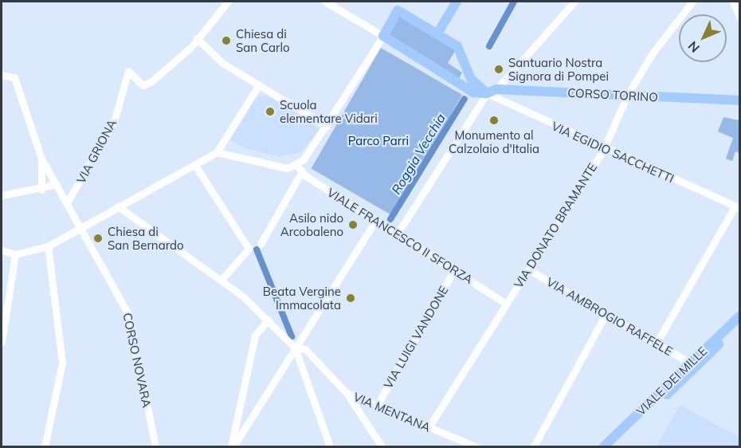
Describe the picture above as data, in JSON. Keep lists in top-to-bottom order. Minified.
{"streets":{"main road":["CORSO TORINO","VIALE DEI MILLE"],"street":["VIA GRIONA","VIA EGIDIO SACCHETTI","VIA DONATO BRAMANTE","VIALE FRANCESCO II SFORZA","VIA AMBROGIO RAFFELE","VIA LUIGI VANDONE","CORSO NOVARA","VIA MENTANA"]},"crossings":[["CORSO TORINO","VIA EGIDIO SACCHETTI"],["CORSO TORINO","VIA DONATO BRAMANTE"],["VIA GRIONA","CORSO NOVARA"],["VIA EGIDIO SACCHETTI","VIA DONATO BRAMANTE"],["VIA DONATO BRAMANTE","VIALE FRANCESCO II SFORZA"],["VIA DONATO BRAMANTE","VIA AMBROGIO RAFFELE"],["VIA DONATO BRAMANTE","VIA MENTANA"],["VIALE FRANCESCO II SFORZA","VIA LUIGI VANDONE"],["VIA AMBROGIO RAFFELE","VIALE DEI MILLE"],["VIA LUIGI VANDONE","VIA MENTANA"]],"water":["Roggia Vecchia"],"parks":["Parco Parri"],"places":["Chiesa di San Carlo","Santuario Nostra Signora di Pompei","Scuola elementare Vidari","Monumento al Calzolaio d'Italia","Asilo nido Arcobaleno","Chiesa di San Bernardo","Beata Vergine Immacolata"],"north":"bottom left"}
